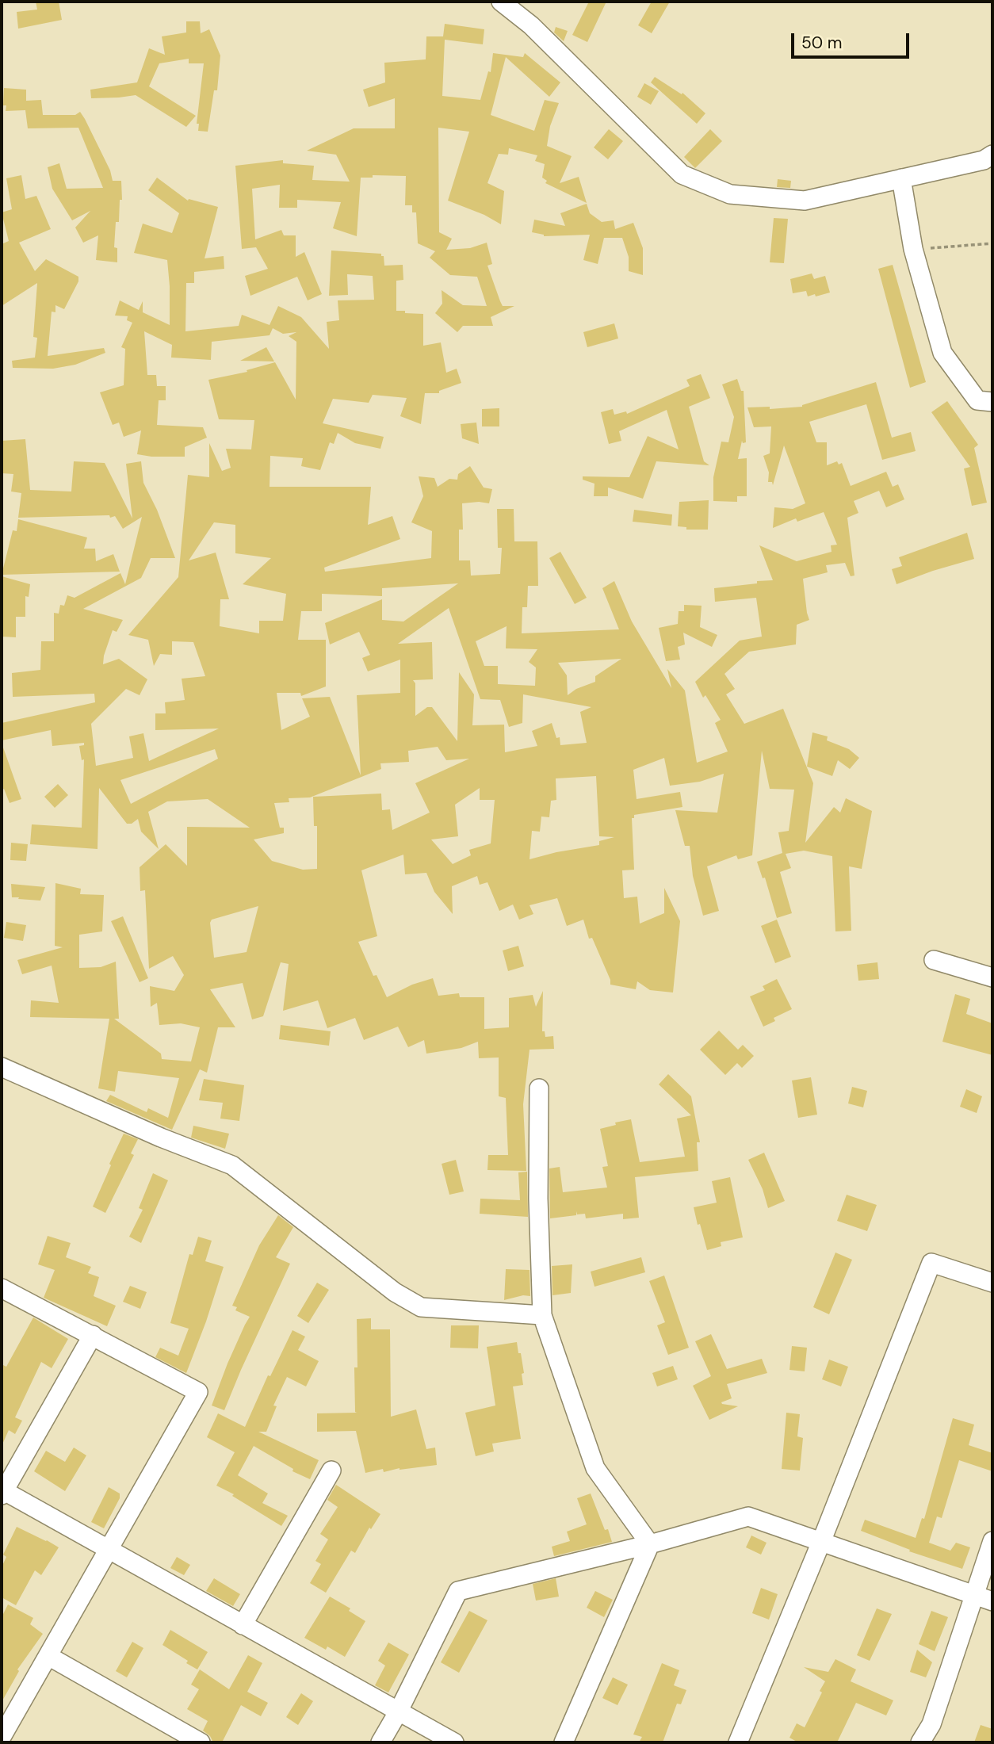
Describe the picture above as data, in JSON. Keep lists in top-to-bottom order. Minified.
{"scale_bar":"50 m"}
